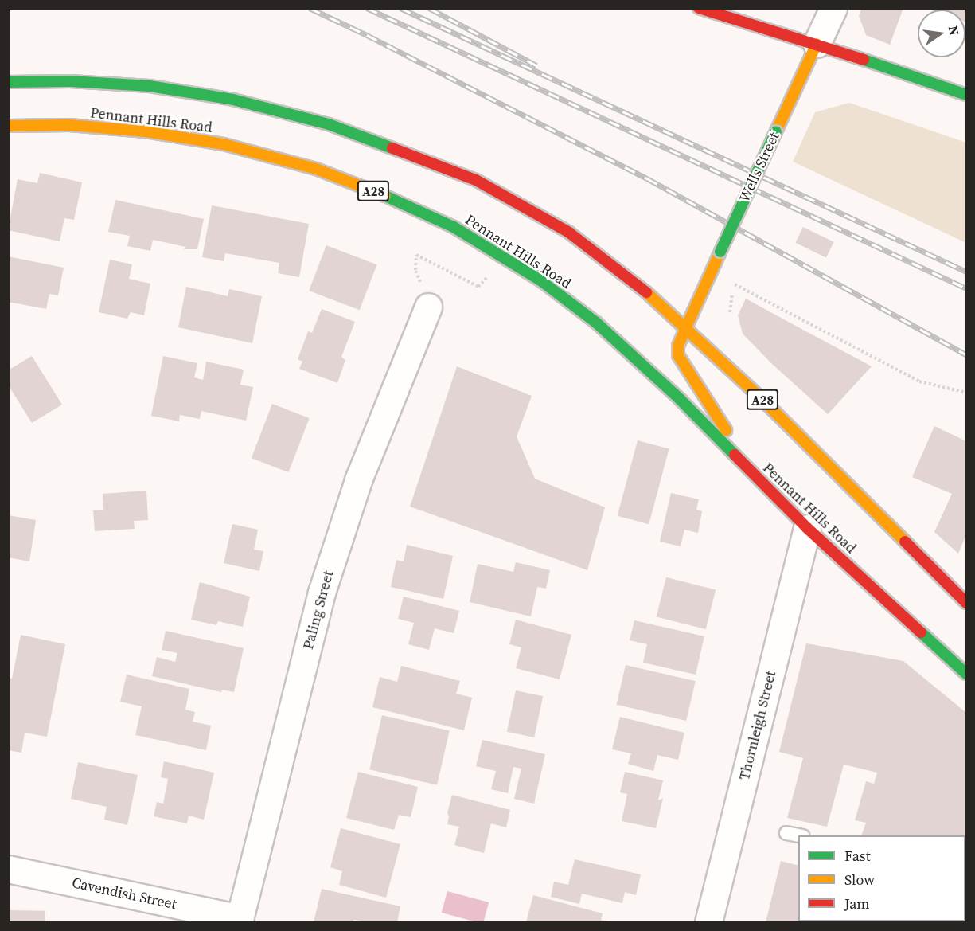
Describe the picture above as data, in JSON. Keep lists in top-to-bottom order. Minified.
{"streets":{"main road":["Pennant Hills Road","Wells Street","A28"],"street":["Paling Street","Thornleigh Street","Cavendish Street"]},"crossings":[["Pennant Hills Road","Wells Street"],["Pennant Hills Road","Thornleigh Street"],["Wells Street","A28"],["Paling Street","Cavendish Street"]],"legend":["Fast","Slow","Jam"],"north":"right"}
